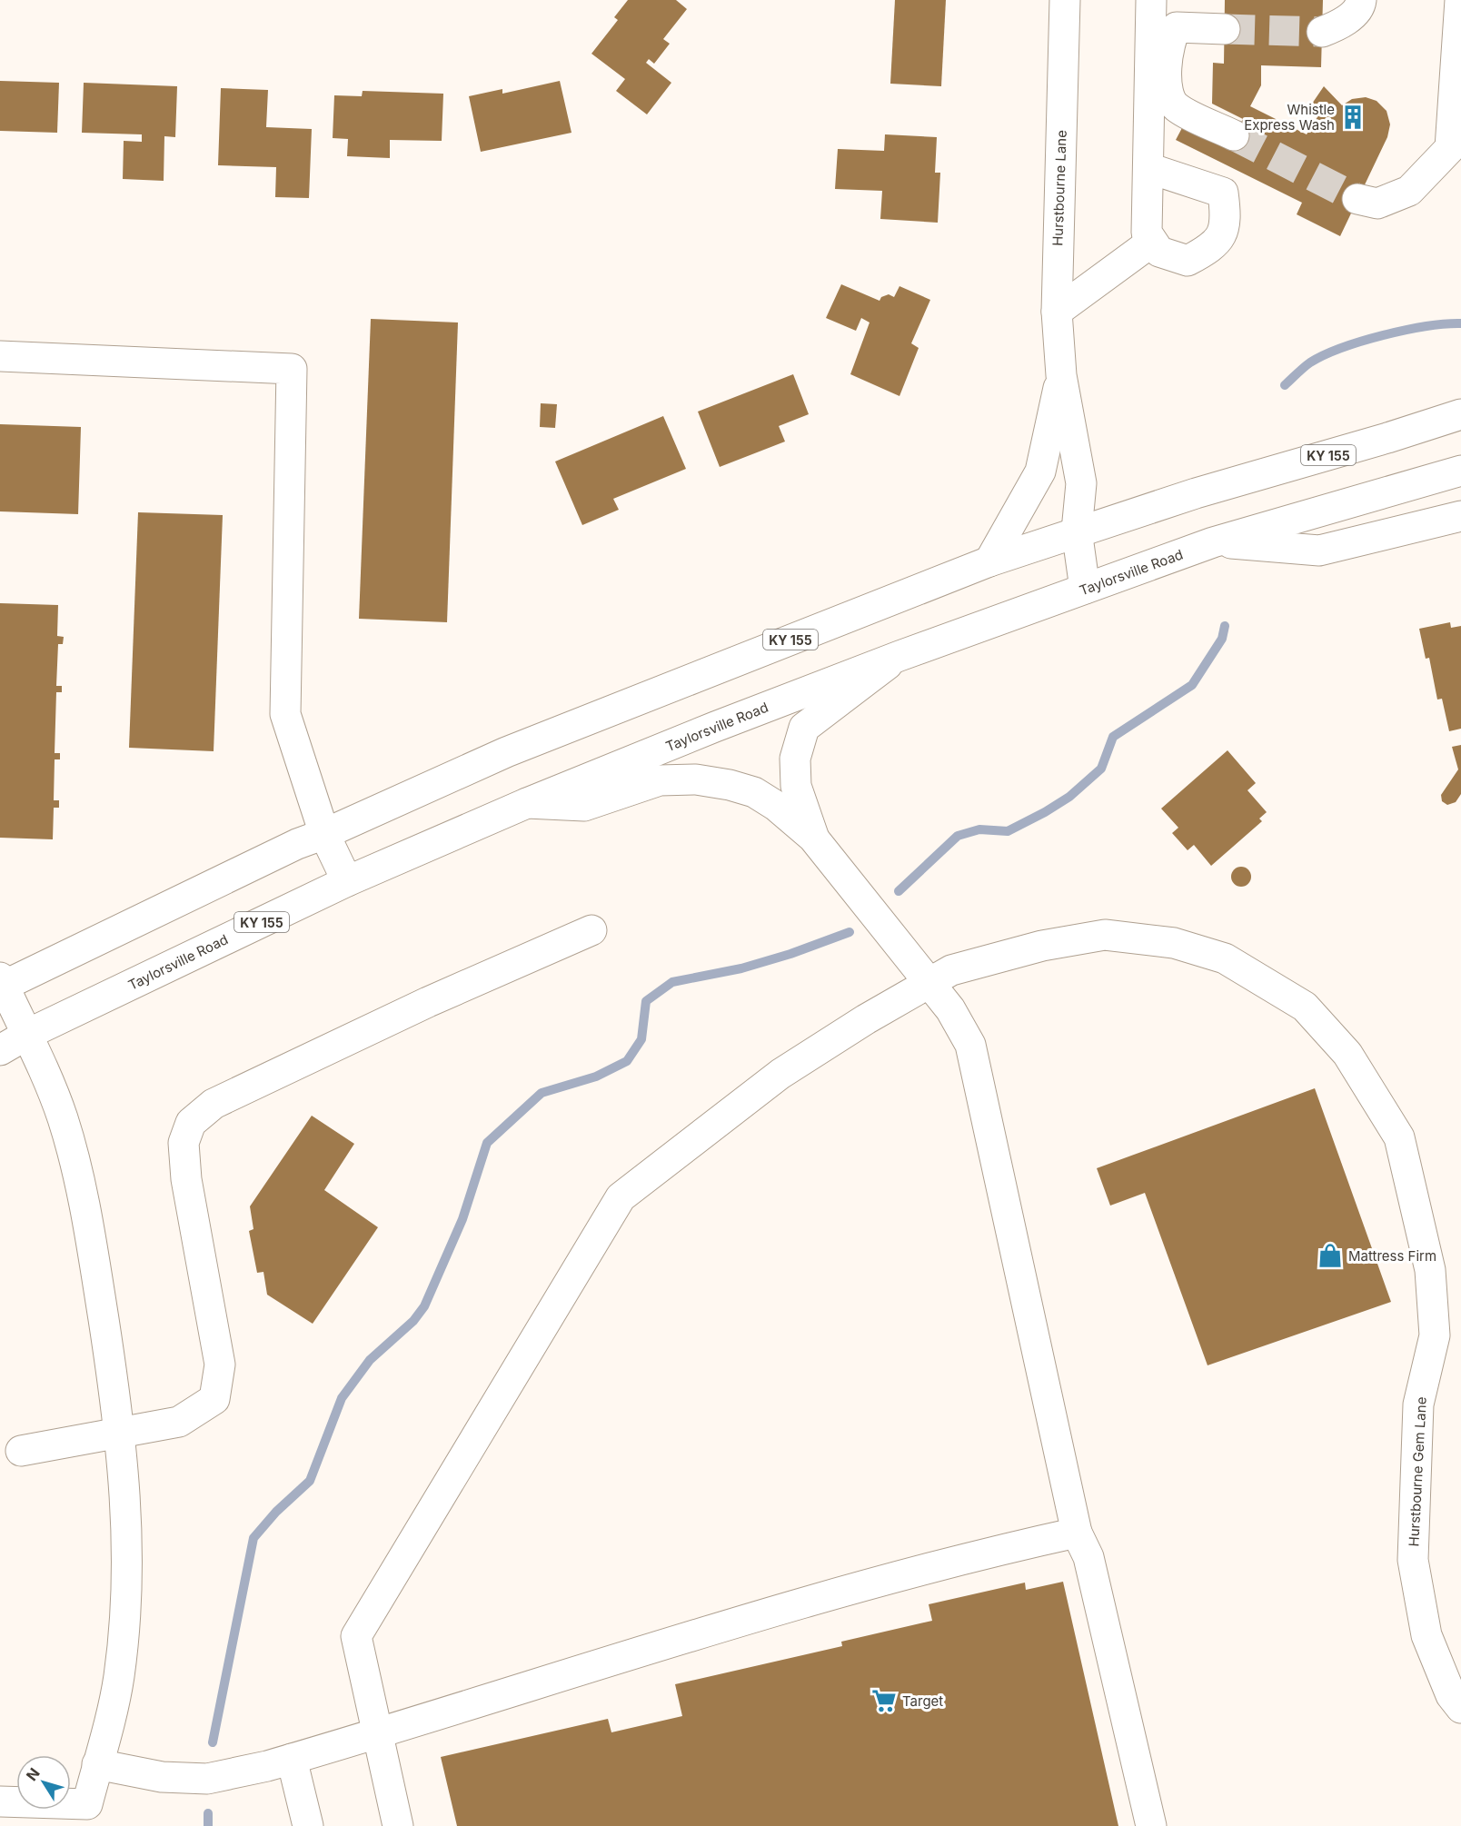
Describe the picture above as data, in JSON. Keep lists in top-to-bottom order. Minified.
{"streets":{"main road":["Hurstbourne Lane","KY 155","Taylorsville Road","Hurstbourne Gem Lane"]},"crossings":[["Hurstbourne Lane","KY 155"],["Hurstbourne Lane","Taylorsville Road"]],"places":{"building":["Whistle Express Wash"],"shop":["Mattress Firm"],"supermarket":["Target"]},"north":"top left"}
